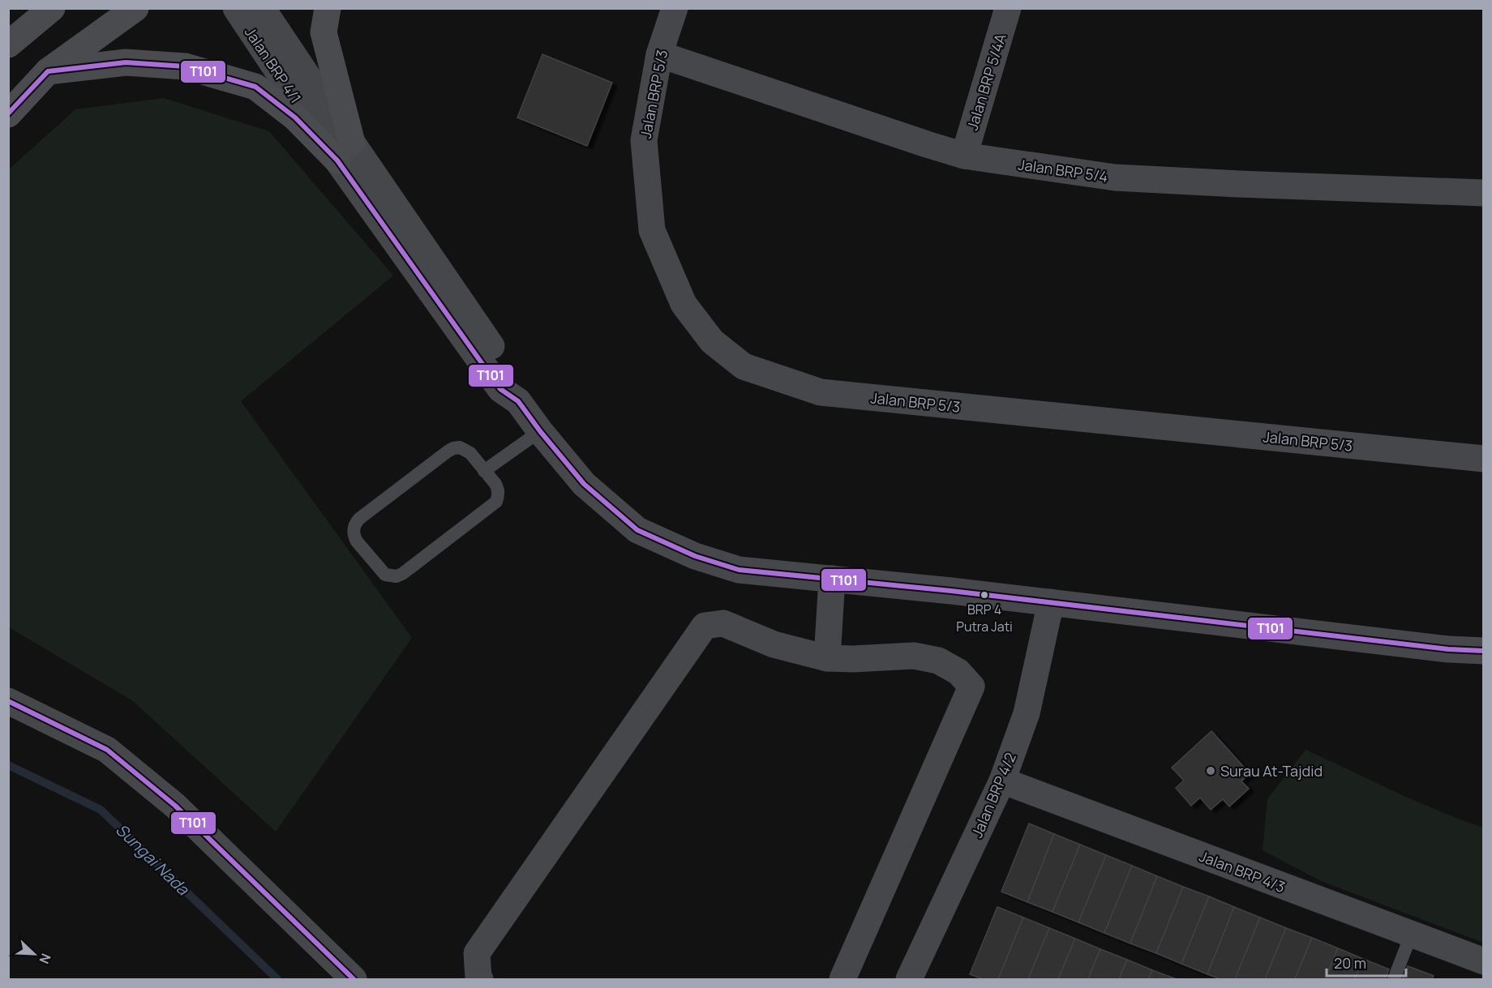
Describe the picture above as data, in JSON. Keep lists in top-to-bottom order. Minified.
{"streets":{"street":["Jalan BRP 4/1","Jalan BRP 5/4A","Jalan BRP 5/3","Jalan BRP 5/4","Jalan BRP 4/2","Jalan BRP 4/3"]},"crossings":[["Jalan BRP 4/1","Jalan BRP 4/2"],["Jalan BRP 5/4A","Jalan BRP 5/4"],["Jalan BRP 5/3","Jalan BRP 5/4"],["Jalan BRP 4/2","Jalan BRP 4/3"]],"water":["Sungai Nada"],"places":["BRP 4 Putra Jati","Surau At-Tajdid"],"lines":["transit line T101"],"scale_bar":"20 m","north":"bottom right"}
